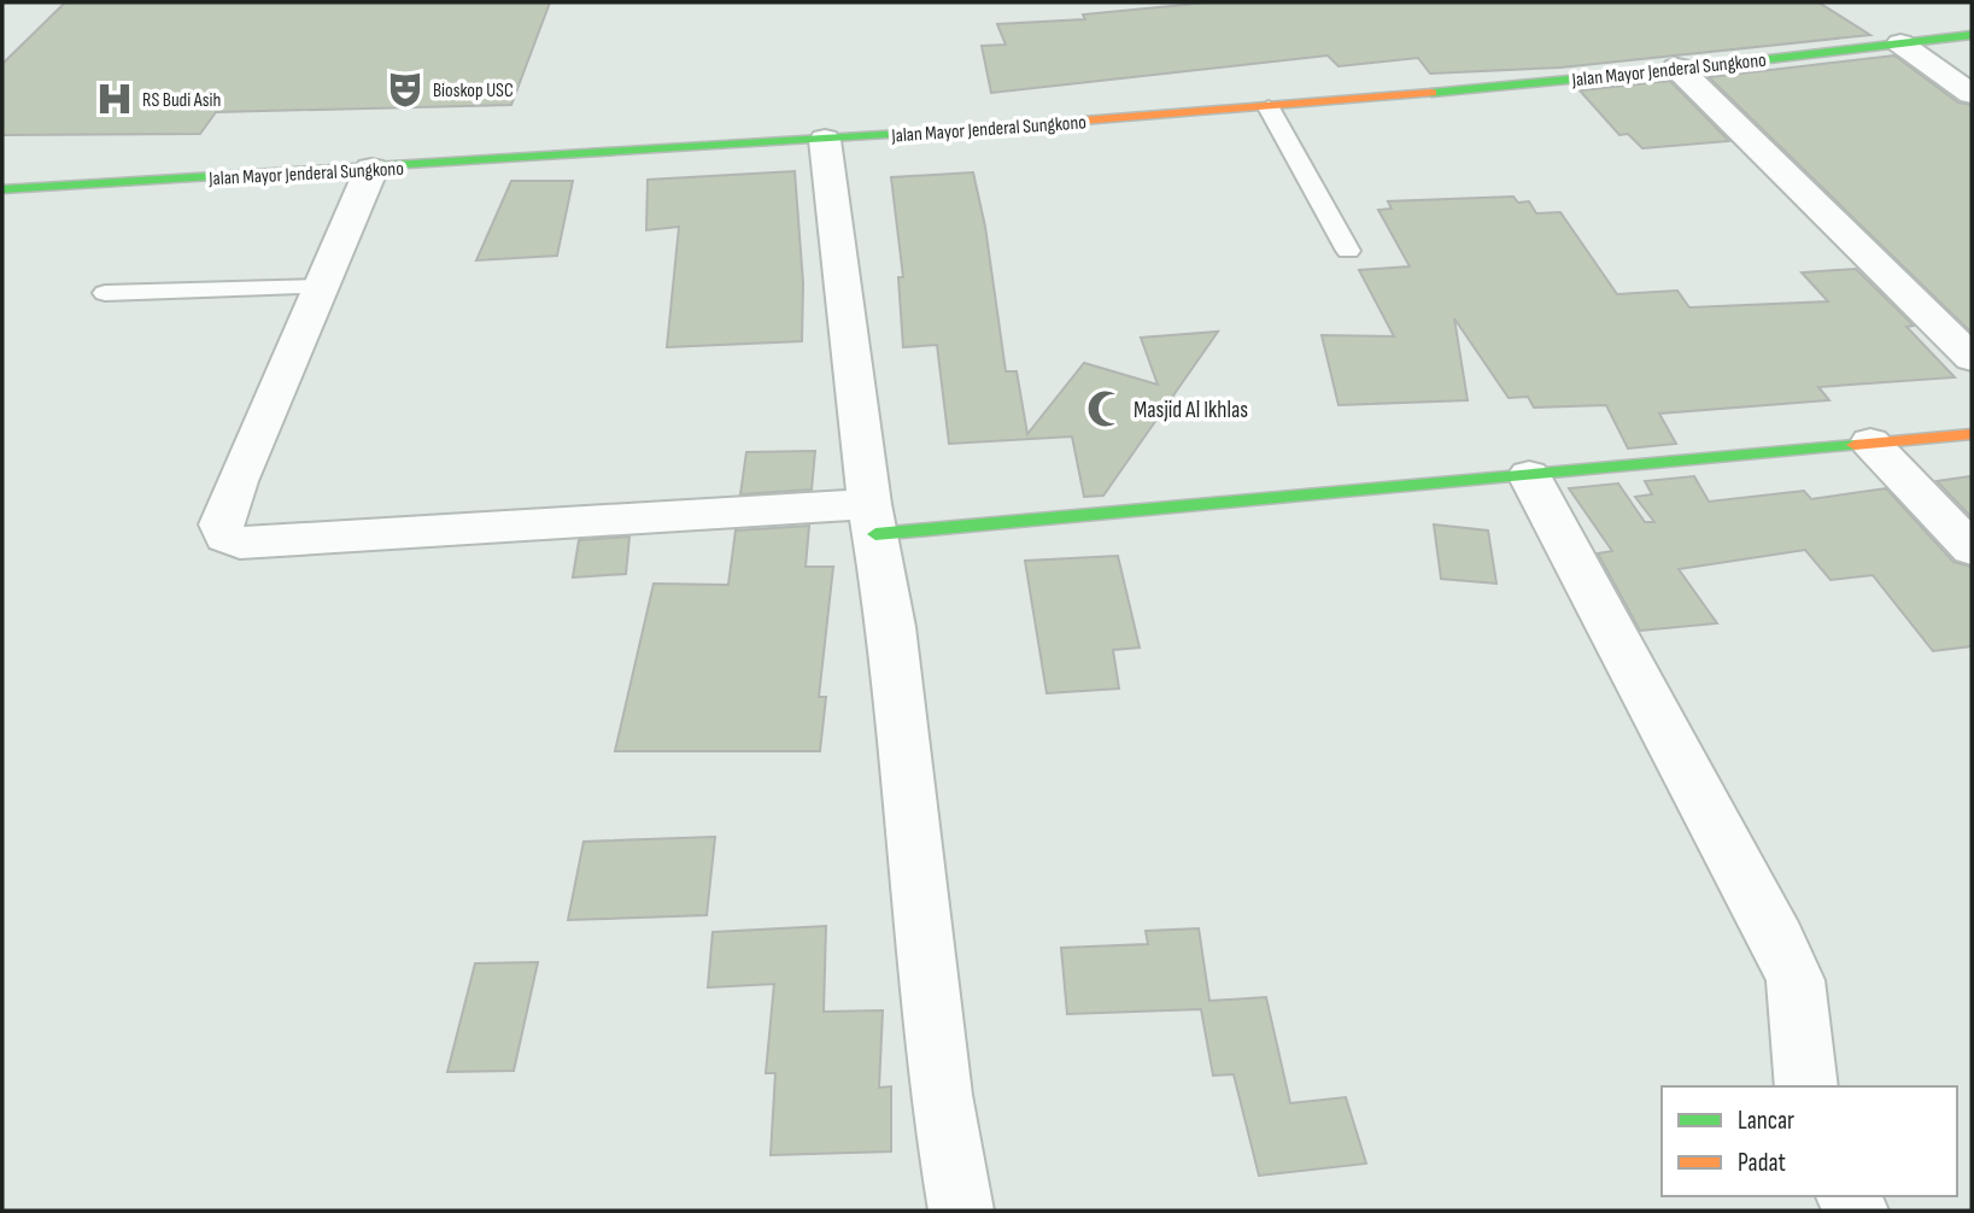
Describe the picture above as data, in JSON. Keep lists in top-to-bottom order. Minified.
{"streets":{"main road":["Jalan Mayor Jenderal Sungkono"]},"places":{"theatre":["Bioskop USC"],"hospital":["RS Budi Asih"],"mosque":["Masjid Al Ikhlas"]},"legend":["Lancar","Padat"]}
